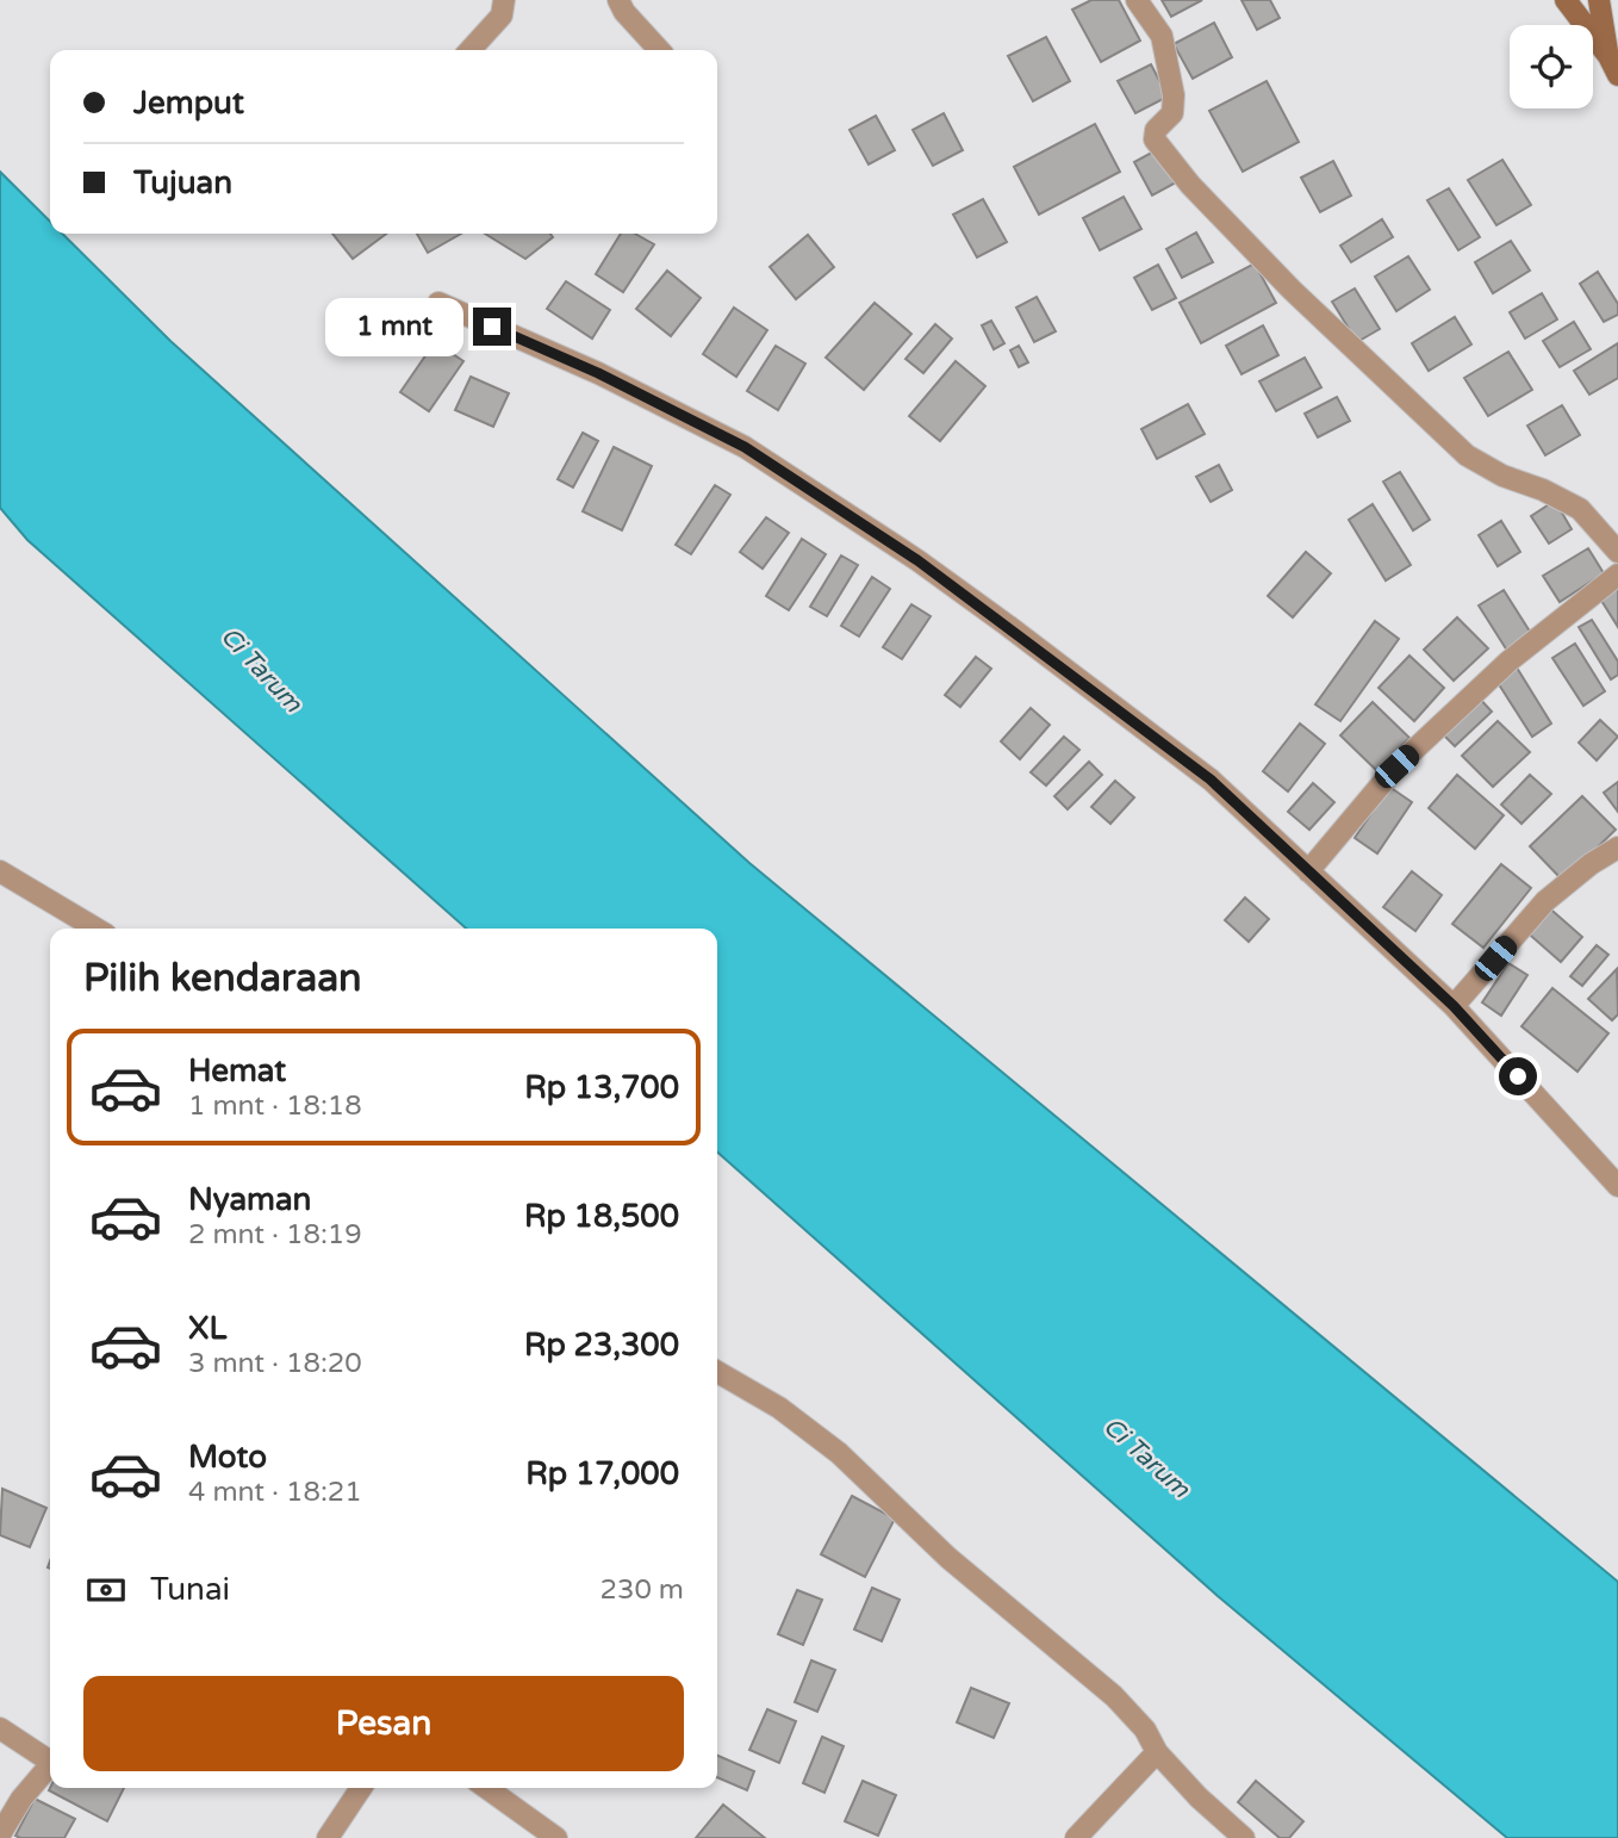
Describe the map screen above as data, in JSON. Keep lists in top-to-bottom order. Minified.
{"water":["Ci Tarum"],"page":{"banner":["Jemput","Tujuan"],"bubble":"1 mnt","heading":"Pilih kendaraan","list":[{"name":"Hemat","note":"1 mnt · 18:18","value":"Rp 13,700"},{"name":"Nyaman","note":"2 mnt · 18:19","value":"Rp 18,500"},{"name":"XL","note":"3 mnt · 18:20","value":"Rp 23,300"},{"name":"Moto","note":"4 mnt · 18:21","value":"Rp 17,000"}],"pay":["Tunai","230 m"],"buttons":"Pesan"}}
